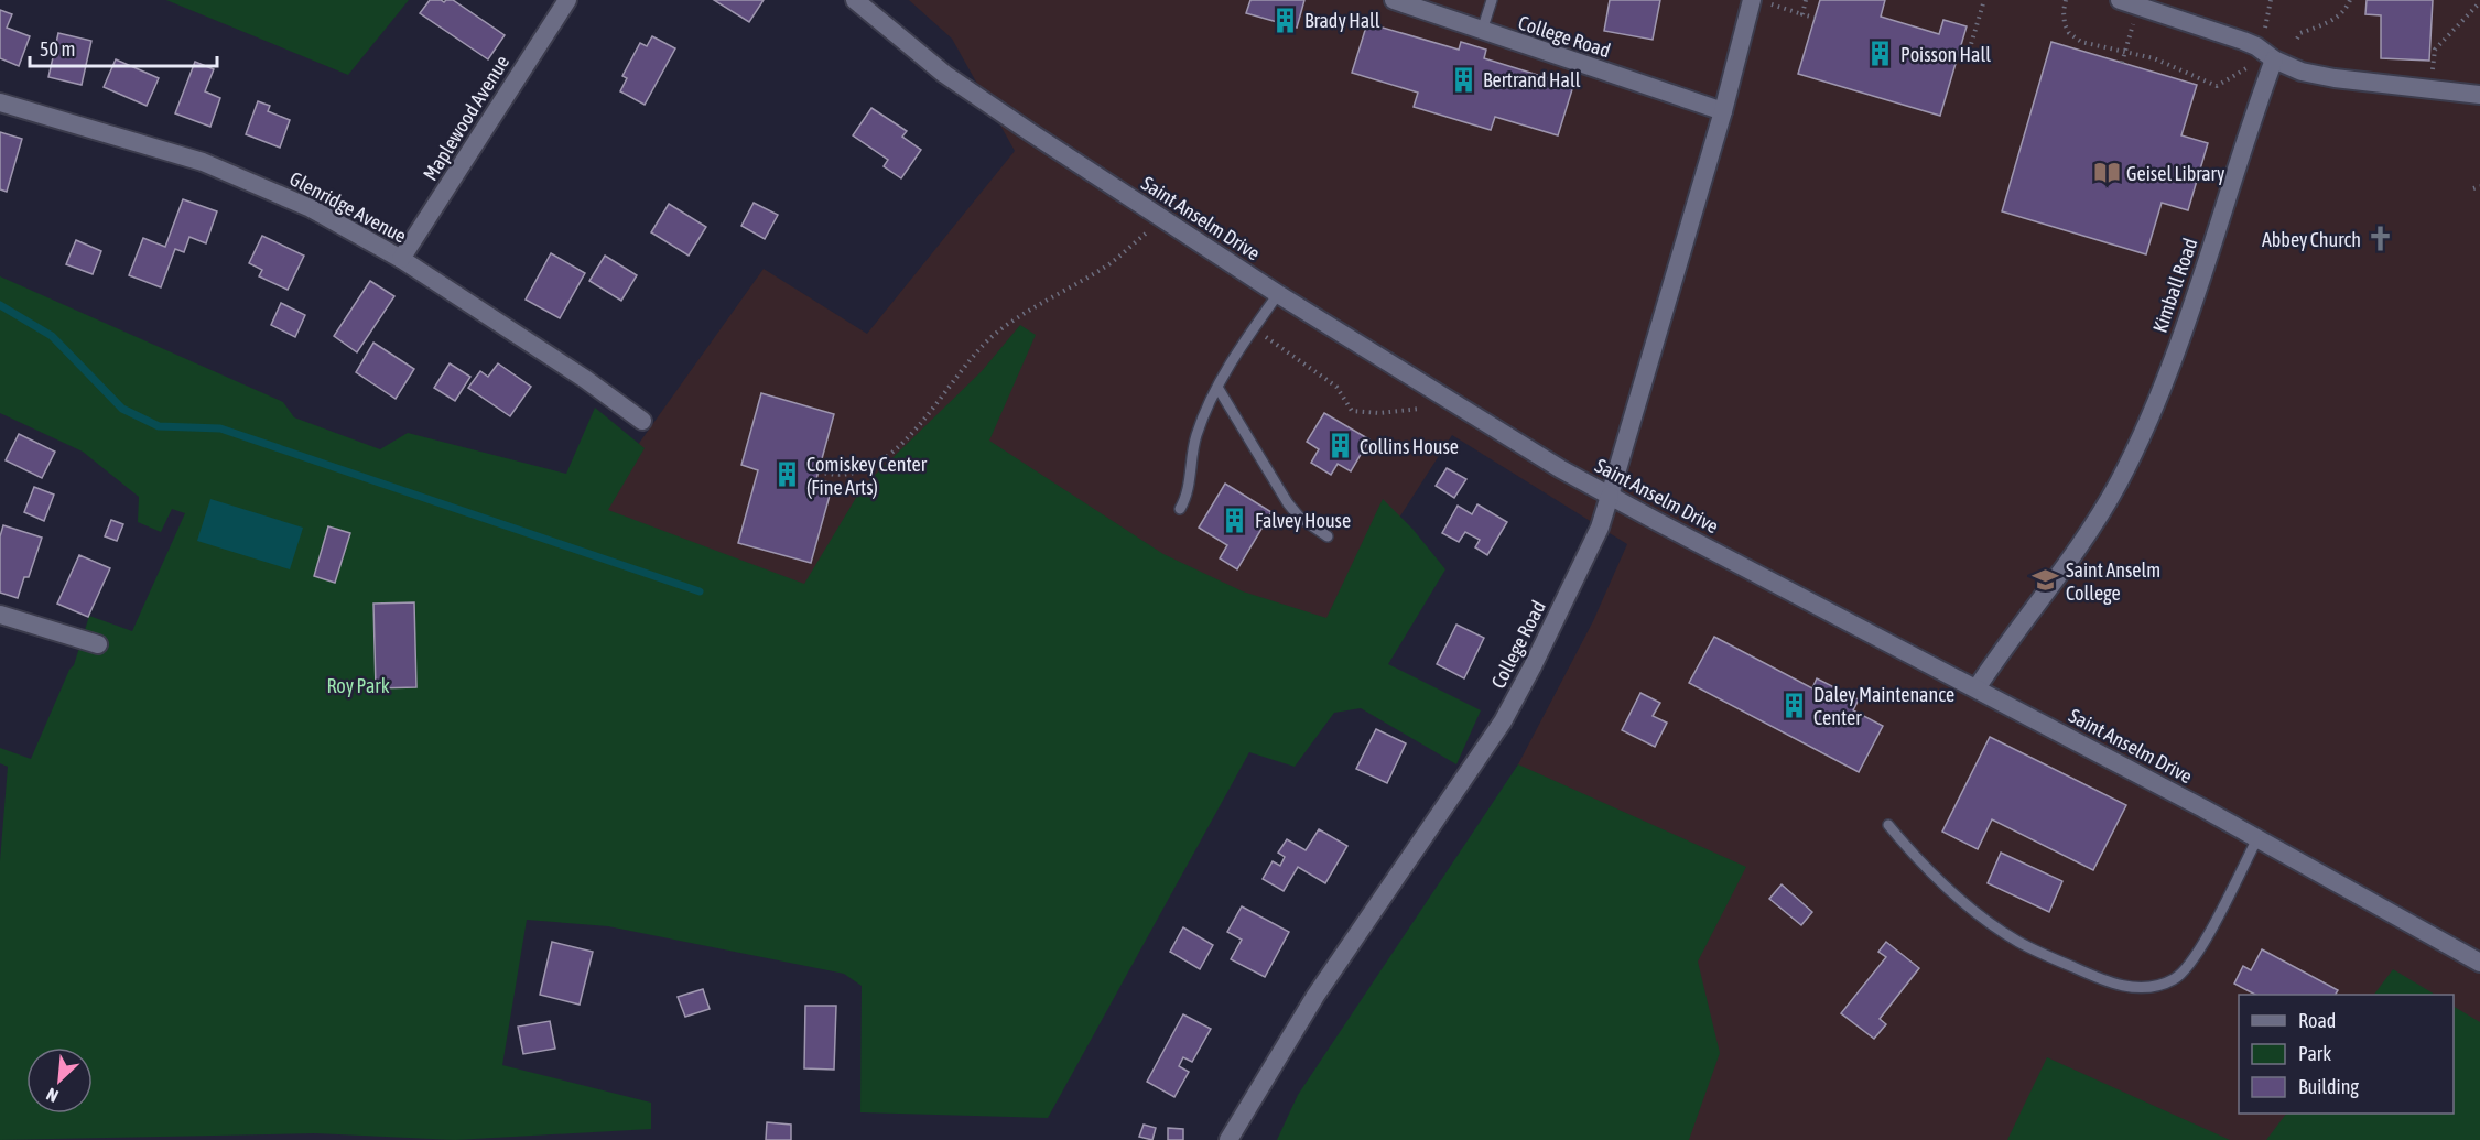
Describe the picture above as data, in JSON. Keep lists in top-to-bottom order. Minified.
{"streets":{"street":["College Road","Maplewood Avenue","Glenridge Avenue","Saint Anselm Drive","Kimball Road"]},"crossings":[["College Road","Saint Anselm Drive"],["Maplewood Avenue","Glenridge Avenue"],["Saint Anselm Drive","Kimball Road"]],"parks":["Roy Park"],"places":{"building":["Brady Hall","Poisson Hall","Bertrand Hall","Collins House","Comiskey Center (Fine Arts)","Falvey House","Daley Maintenance Center"],"library":["Geisel Library"],"church":["Abbey Church"],"school or university":["Saint Anselm College"]},"legend":["Road","Park","Building"],"scale_bar":"50 m","north":"bottom left"}
